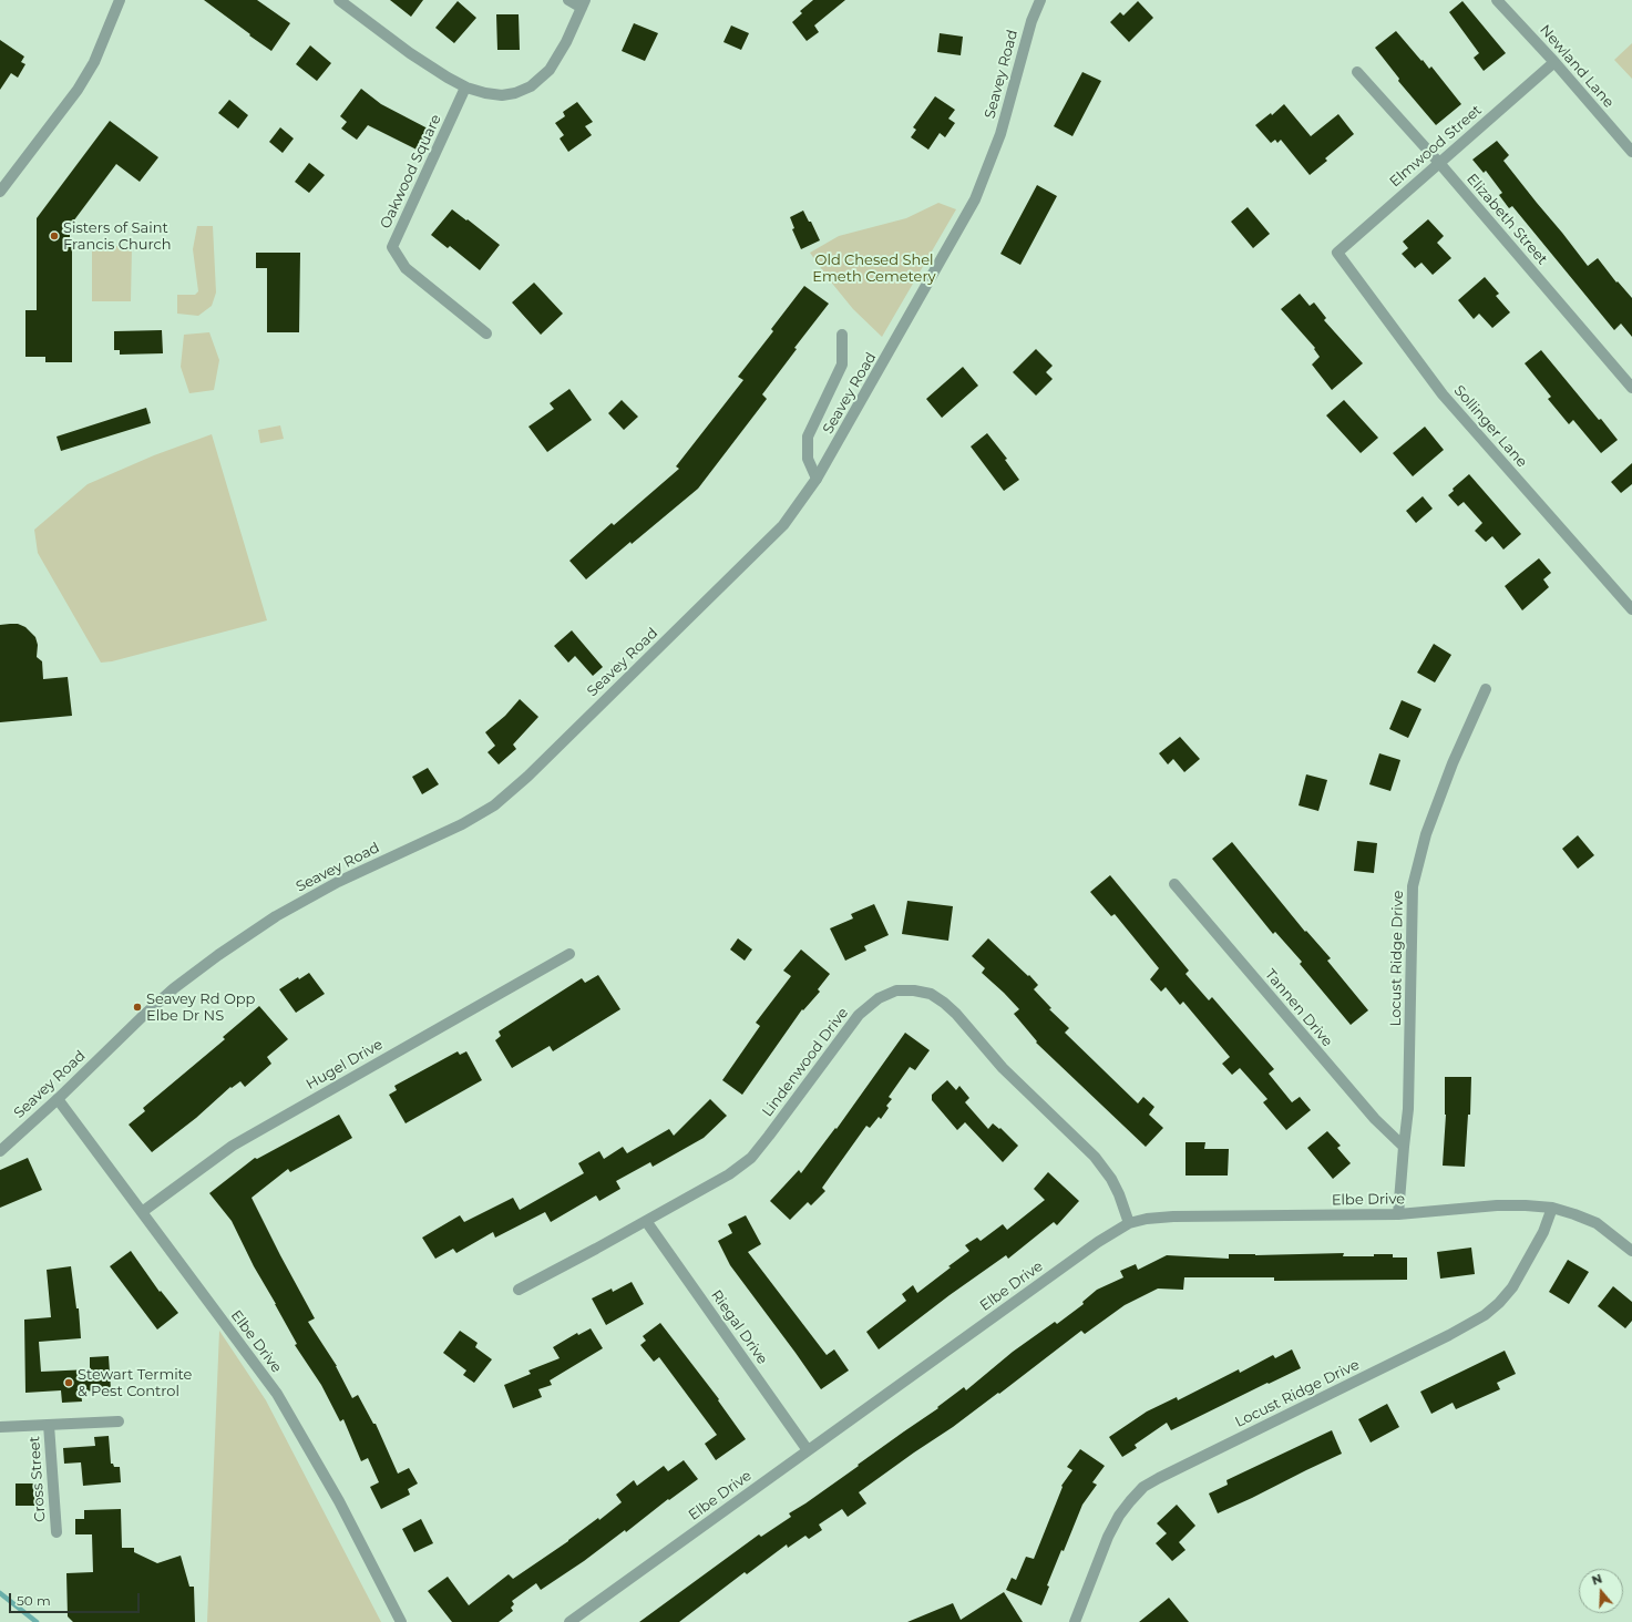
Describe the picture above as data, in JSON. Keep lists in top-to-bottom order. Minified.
{"streets":{"street":["Newland Lane","Seavey Road","Elmwood Street","Oakwood Square","Elizabeth Street","Sollinger Lane","Locust Ridge Drive","Tannen Drive","Lindenwood Drive","Hugel Drive","Elbe Drive","Riegal Drive","Cross Street"]},"crossings":[["Newland Lane","Elmwood Street"],["Seavey Road","Elbe Drive"],["Elmwood Street","Elizabeth Street"],["Elmwood Street","Sollinger Lane"],["Locust Ridge Drive","Tannen Drive"],["Locust Ridge Drive","Elbe Drive"],["Lindenwood Drive","Elbe Drive"],["Lindenwood Drive","Riegal Drive"],["Hugel Drive","Elbe Drive"],["Elbe Drive","Riegal Drive"]],"parks":["Old Chesed Shel Emeth Cemetery"],"places":["Sisters of Saint Francis Church","Seavey Rd Opp Elbe Dr NS","Stewart Termite & Pest Control"],"scale_bar":"50 m","north":"top"}
